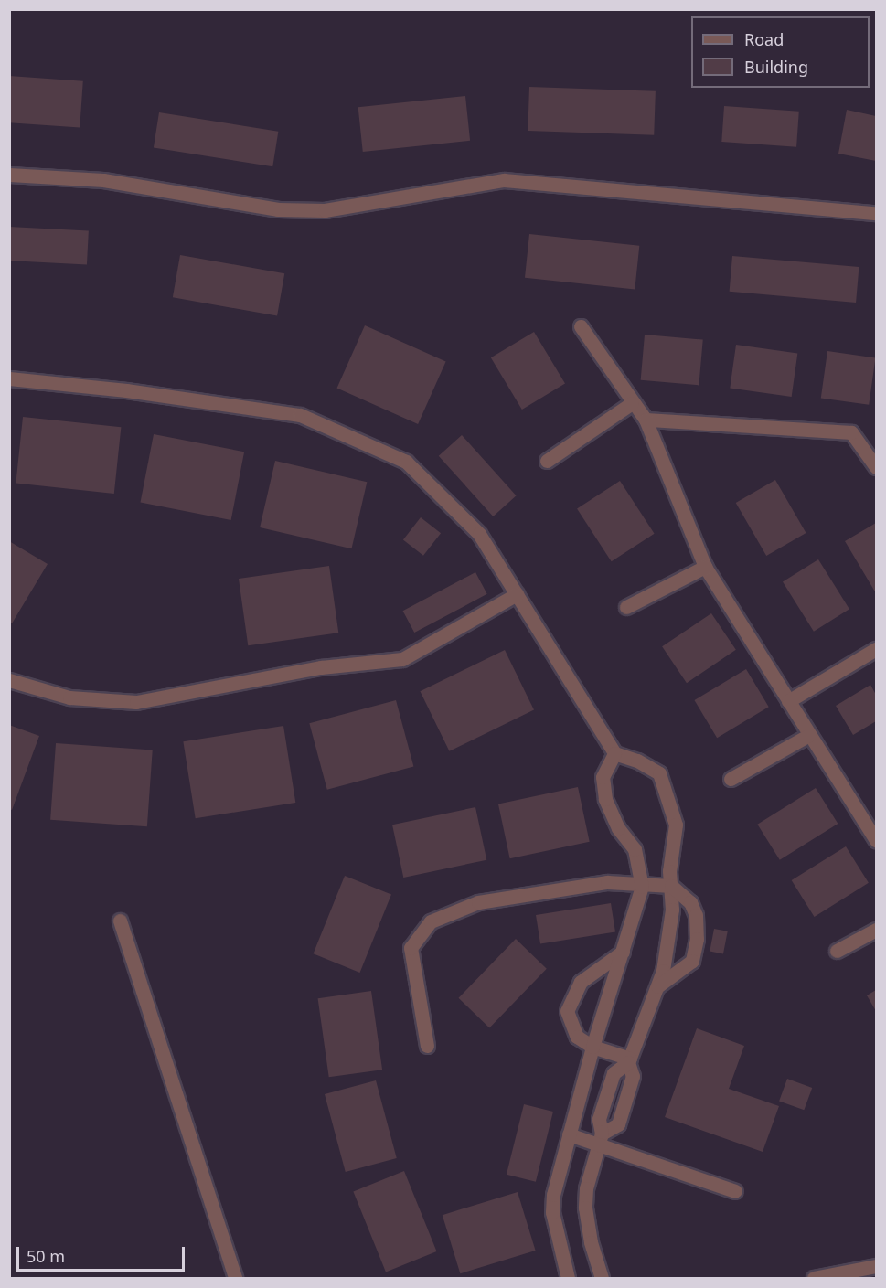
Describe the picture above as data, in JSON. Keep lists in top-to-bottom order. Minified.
{"legend":["Road","Building"],"scale_bar":"50 m"}
